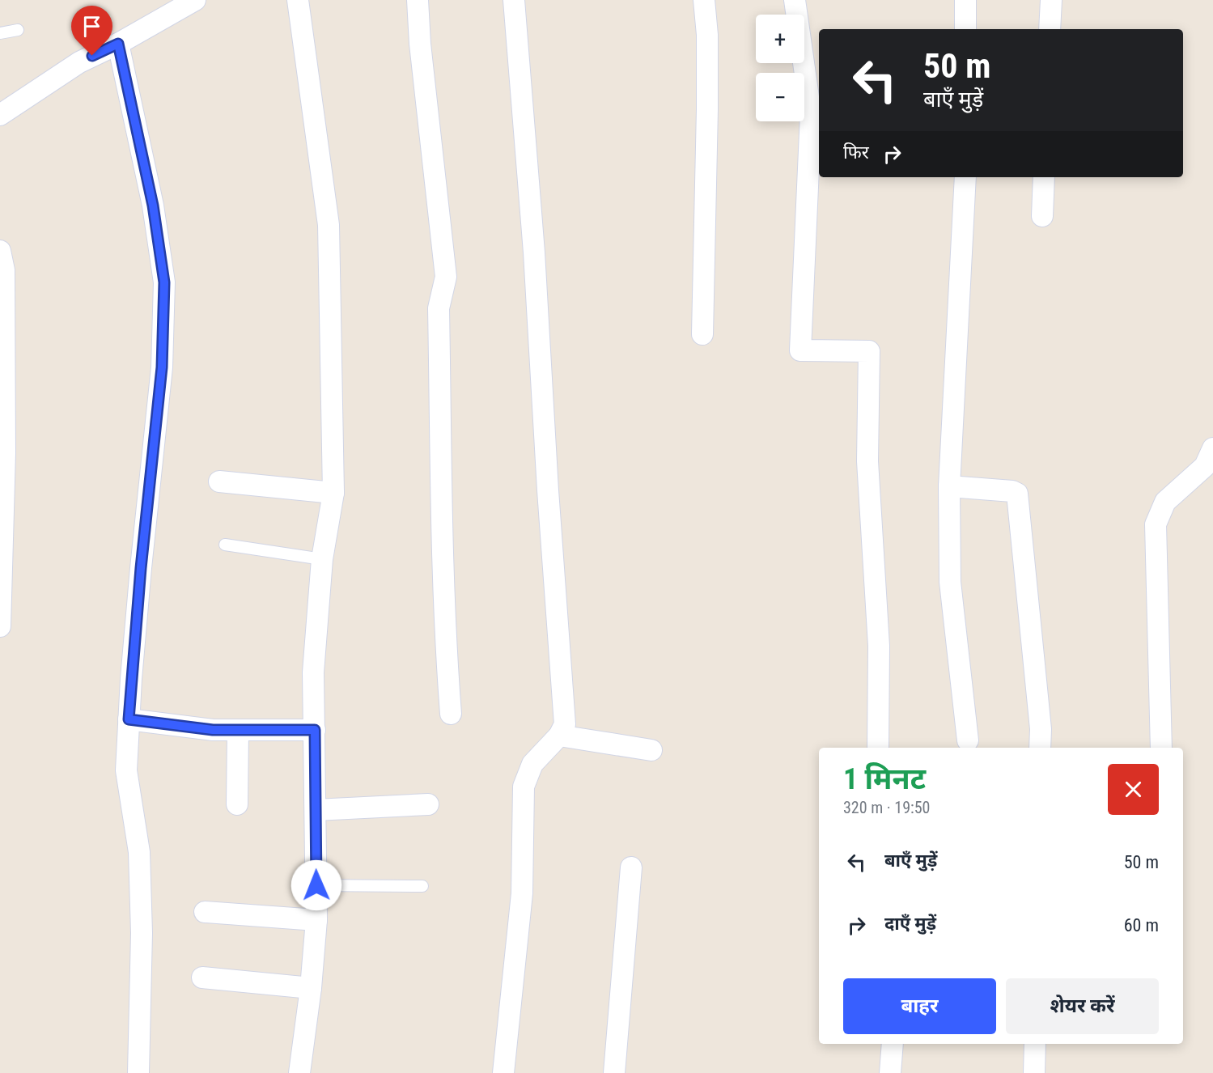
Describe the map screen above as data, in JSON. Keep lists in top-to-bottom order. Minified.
{"page":{"map_buttons":["+","−"],"turn":["50 m","बाएँ मुड़ें"],"then":"फिर","heading":["1 मिनट","320 m · 19:50"],"list":[{"name":"बाएँ मुड़ें","value":"50 m"},{"name":"दाएँ मुड़ें","value":"60 m"}],"buttons":["बाहर","शेयर करें"]}}
